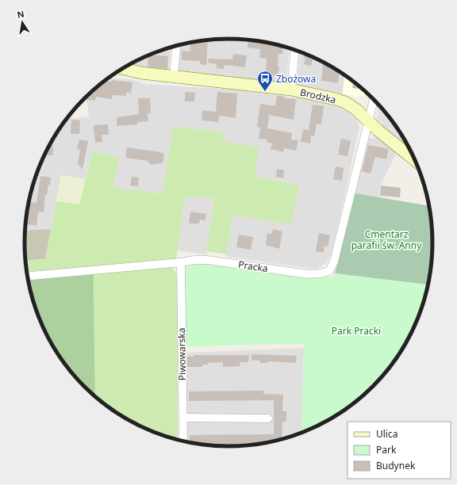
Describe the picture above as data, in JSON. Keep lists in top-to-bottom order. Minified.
{"streets":{"street":["Brodzka","Pracka","Piwowarska"]},"crossings":[["Brodzka","Pracka"],["Pracka","Piwowarska"]],"parks":["Cmentarz parafii św. Anny","Park Pracki"],"places":{"bus stop":["Zbożowa"]},"legend":["Ulica","Park","Budynek"],"north":"top"}
